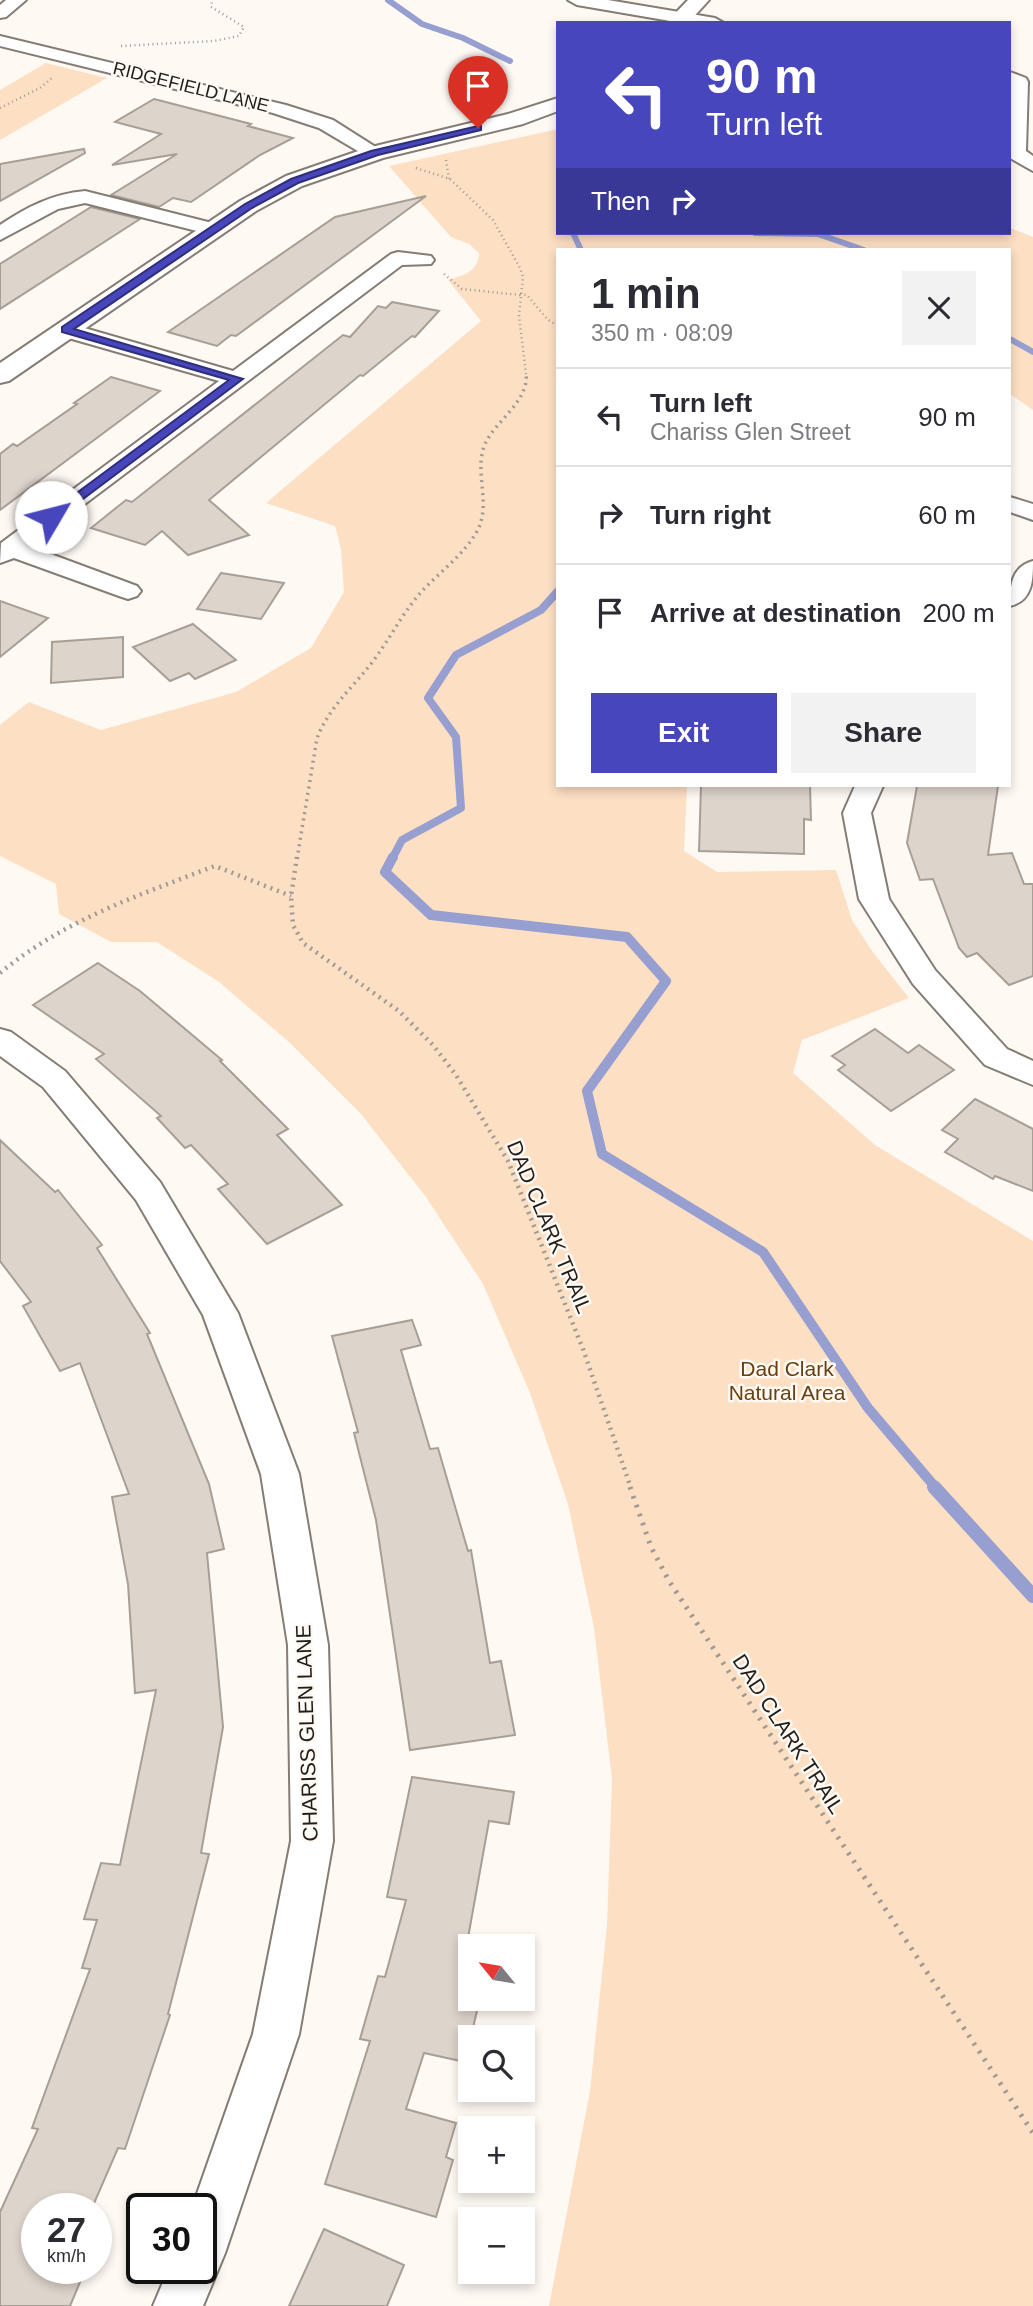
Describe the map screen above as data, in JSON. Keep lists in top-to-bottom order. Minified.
{"streets":{"street":["RIDGEFIELD LANE","CHARISS GLEN LANE"],"path":["DAD CLARK TRAIL"]},"crossings":[["RIDGEFIELD LANE","DAD CLARK TRAIL"]],"parks":["Dad Clark Natural Area"],"north":"top left","page":{"turn":["90 m","Turn left"],"then":"Then","heading":["1 min","350 m · 08:09"],"list":[{"name":"Turn left","note":"Chariss Glen Street","value":"90 m"},{"name":"Turn right","value":"60 m"},{"name":"Arrive at destination","value":"200 m"}],"buttons":["Exit","Share"],"map_buttons":["+","−"],"speed":"27 km/h","limit":"30"}}
